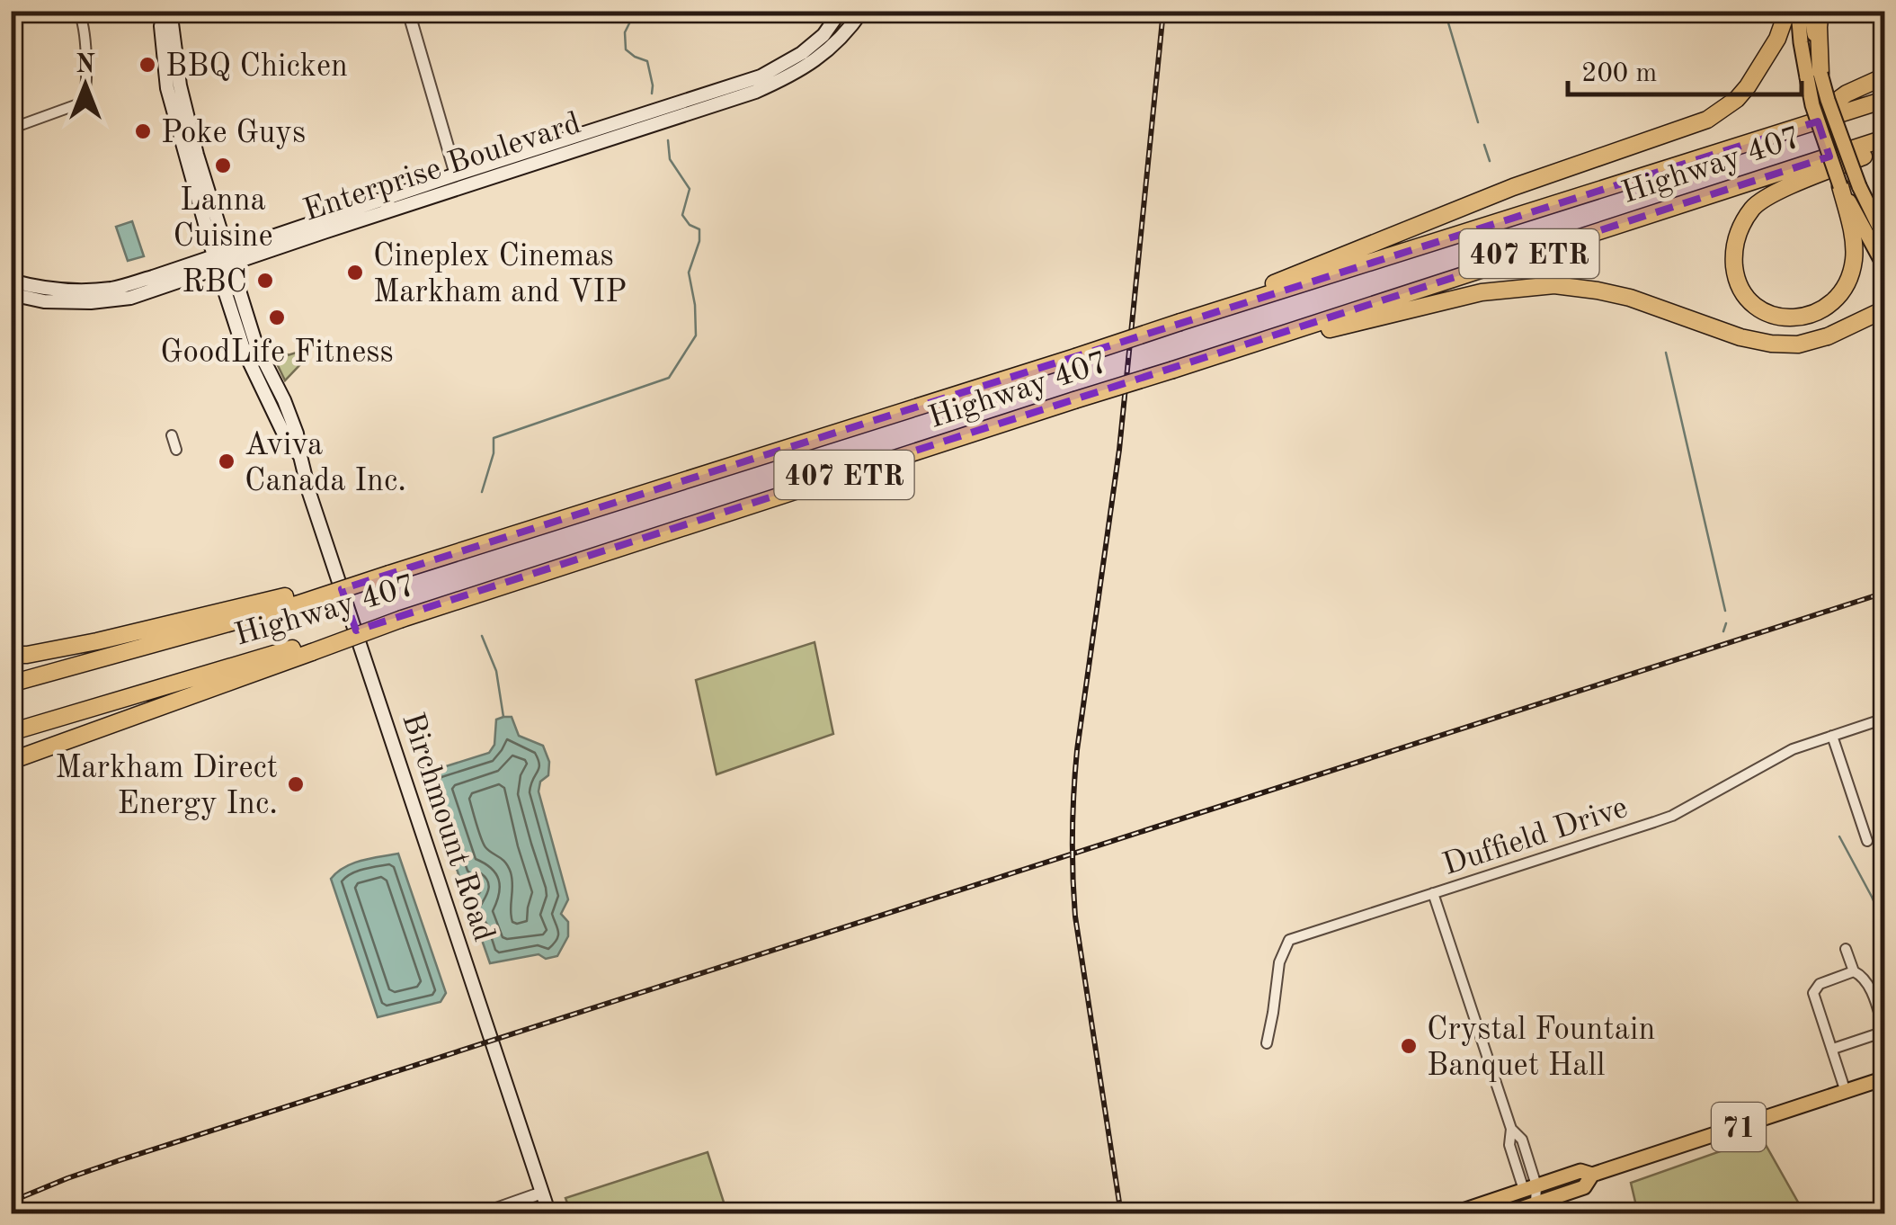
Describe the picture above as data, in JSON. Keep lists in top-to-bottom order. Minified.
{"streets":{"highway":["Highway 407","407 ETR"],"main road":["Enterprise Boulevard","Birchmount Road","71"],"street":["Duffield Drive"]},"crossings":[["Enterprise Boulevard","Birchmount Road"]],"places":["BBQ Chicken","Poke Guys","Lanna Cuisine","Cineplex Cinemas Markham and VIP","RBC","GoodLife Fitness","Aviva Canada Inc.","Markham Direct Energy Inc.","Crystal Fountain Banquet Hall"],"scale_bar":"200 m","north":"top"}
